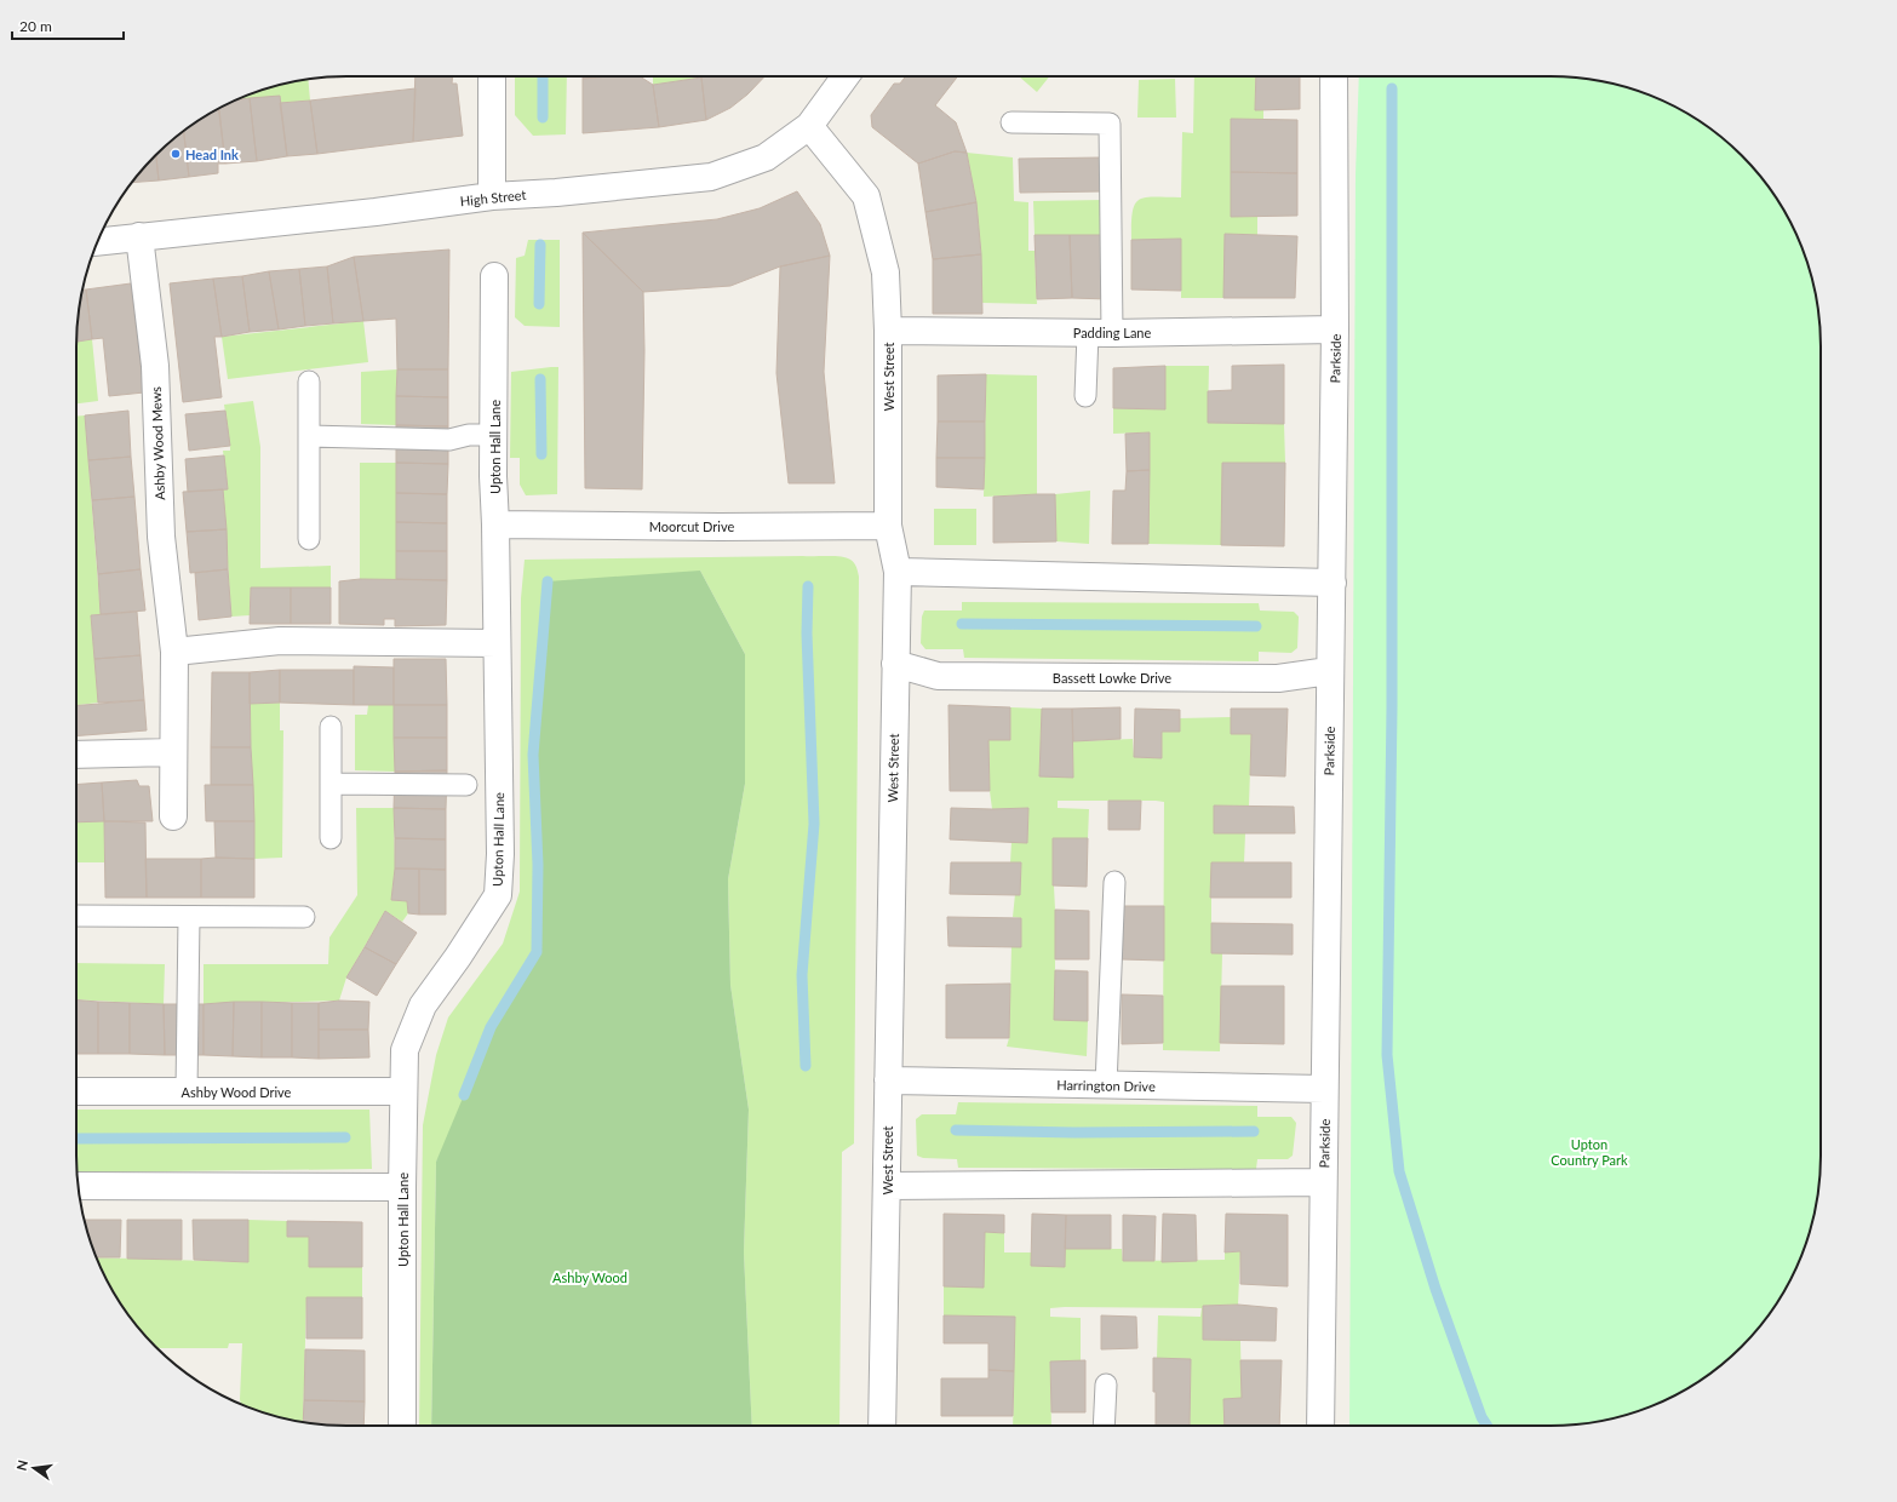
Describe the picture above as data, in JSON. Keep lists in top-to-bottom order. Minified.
{"streets":{"street":["High Street","Padding Lane","Parkside","West Street","Ashby Wood Mews","Upton Hall Lane","Moorcut Drive","Bassett Lowke Drive","Harrington Drive","Ashby Wood Drive"]},"crossings":[["High Street","West Street"],["High Street","Ashby Wood Mews"],["Padding Lane","Parkside"],["Padding Lane","West Street"],["Parkside","Bassett Lowke Drive"],["Parkside","Harrington Drive"],["West Street","Moorcut Drive"],["West Street","Bassett Lowke Drive"],["West Street","Harrington Drive"],["Upton Hall Lane","Moorcut Drive"],["Upton Hall Lane","Ashby Wood Drive"]],"parks":["Upton Country Park","Ashby Wood"],"places":["Head Ink"],"scale_bar":"20 m","north":"left"}
